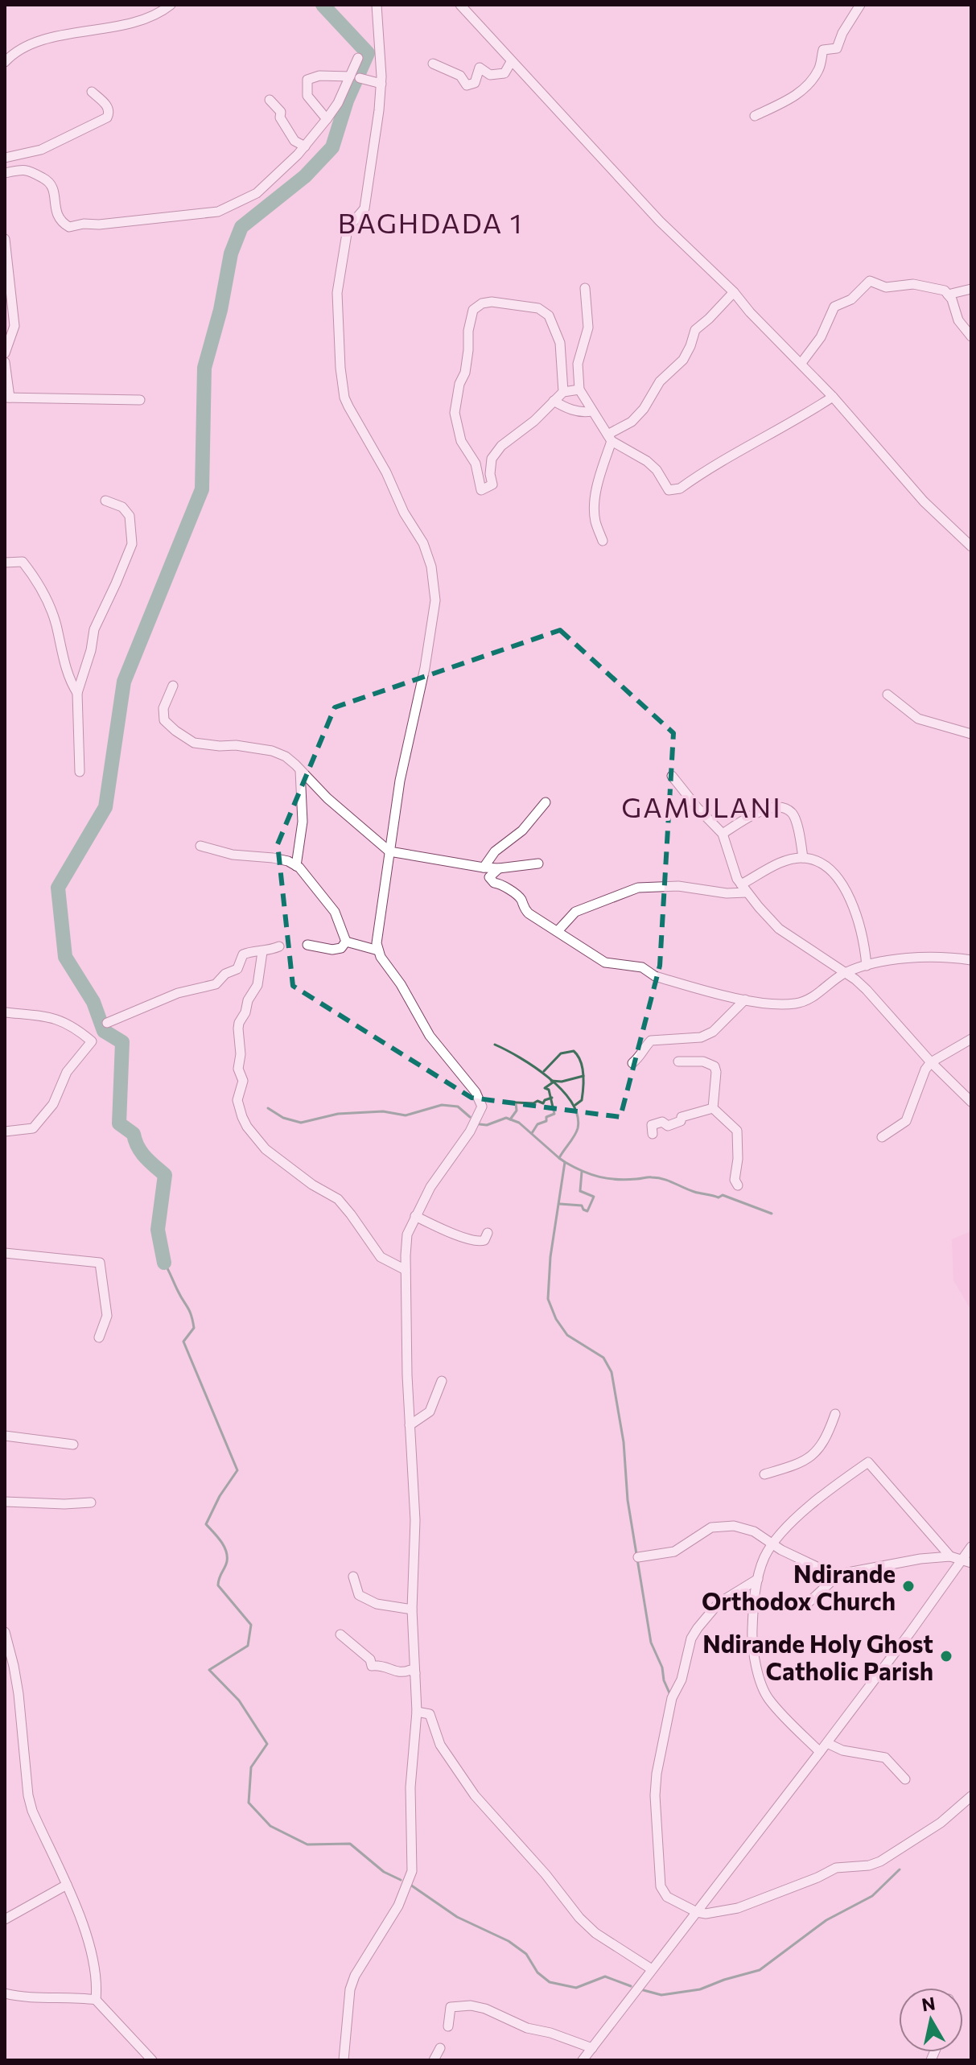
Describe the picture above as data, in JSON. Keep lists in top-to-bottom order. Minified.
{"districts":["BAGHDADA 1","GAMULANI"],"places":["Ndirande Orthodox Church","Ndirande Holy Ghost Catholic Parish"],"north":"top"}
